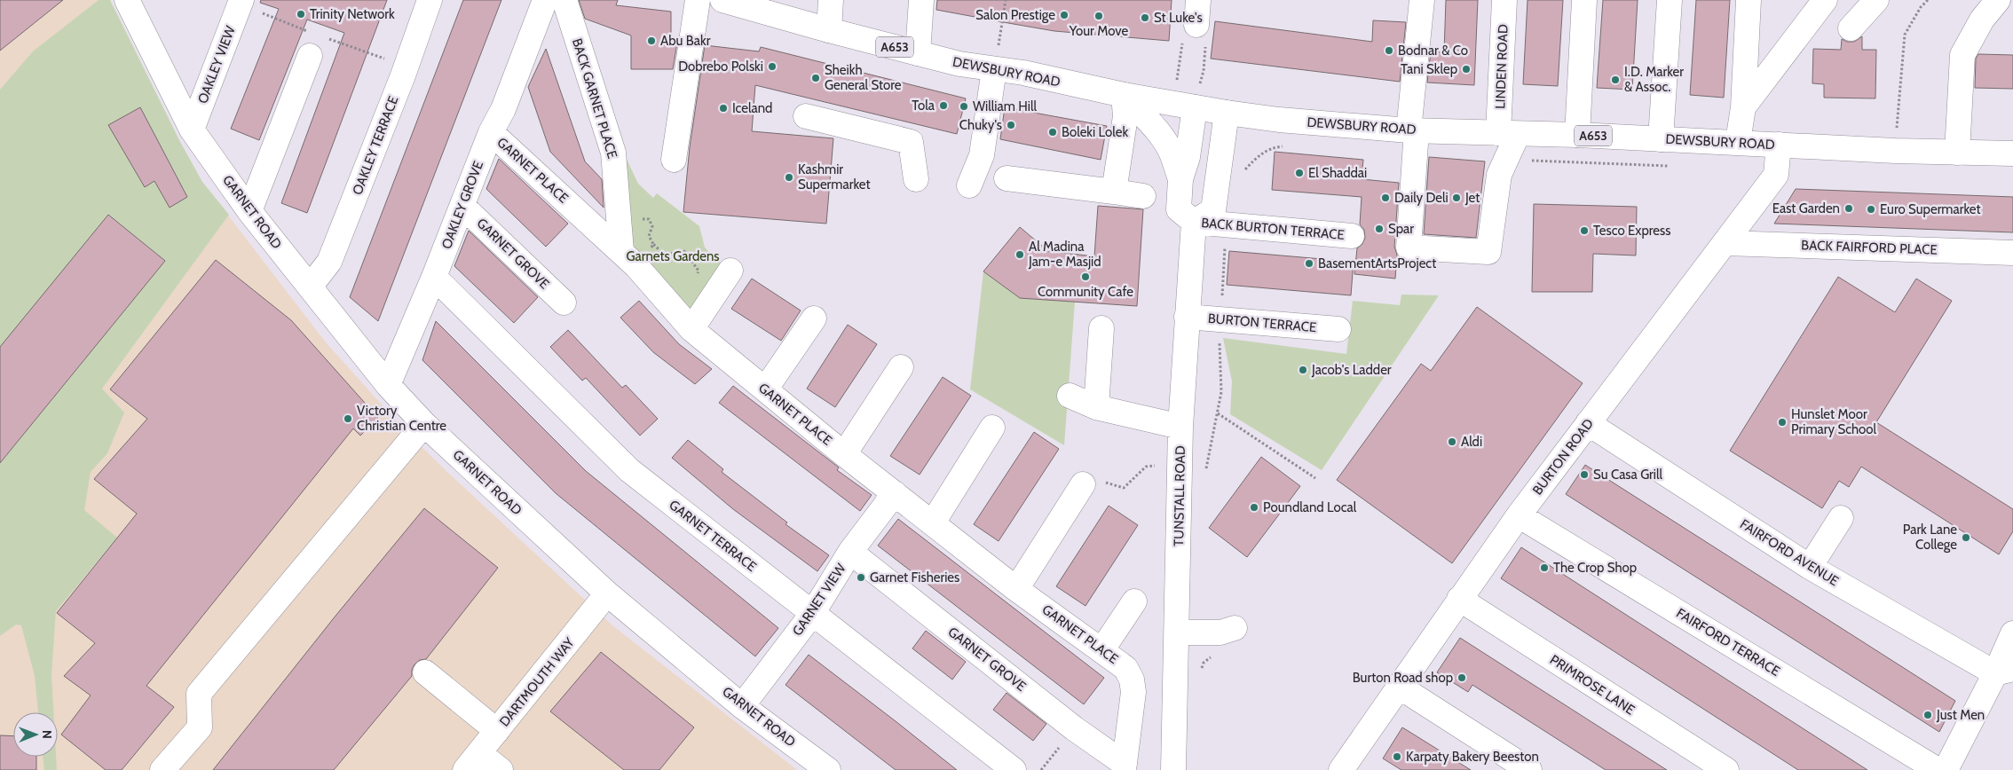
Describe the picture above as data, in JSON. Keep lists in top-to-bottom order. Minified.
{"streets":{"street":["A653","OAKLEY VIEW","LINDEN ROAD","DEWSBURY ROAD","BACK GARNET PLACE","OAKLEY TERRACE","GARNET PLACE","OAKLEY GROVE","GARNET ROAD","BACK BURTON TERRACE","BACK FAIRFORD PLACE","GARNET GROVE","BURTON TERRACE","BURTON ROAD","TUNSTALL ROAD","GARNET TERRACE","FAIRFORD AVENUE","GARNET VIEW","FAIRFORD TERRACE","DARTMOUTH WAY","PRIMROSE LANE"]},"crossings":[["OAKLEY VIEW","GARNET ROAD"],["LINDEN ROAD","DEWSBURY ROAD"],["DEWSBURY ROAD","BURTON ROAD"],["BACK GARNET PLACE","GARNET PLACE"],["OAKLEY TERRACE","GARNET ROAD"],["GARNET PLACE","OAKLEY GROVE"],["GARNET PLACE","GARNET GROVE"],["GARNET PLACE","GARNET VIEW"],["OAKLEY GROVE","GARNET ROAD"],["OAKLEY GROVE","GARNET GROVE"],["OAKLEY GROVE","GARNET TERRACE"],["GARNET ROAD","GARNET VIEW"],["GARNET ROAD","DARTMOUTH WAY"],["BACK BURTON TERRACE","TUNSTALL ROAD"],["BACK FAIRFORD PLACE","BURTON ROAD"],["GARNET GROVE","GARNET VIEW"],["BURTON TERRACE","TUNSTALL ROAD"],["BURTON ROAD","FAIRFORD AVENUE"],["BURTON ROAD","FAIRFORD TERRACE"],["BURTON ROAD","PRIMROSE LANE"],["GARNET TERRACE","GARNET VIEW"]],"parks":["Garnets Gardens"],"places":["Trinity Network","Salon Prestige","Your Move","St Luke's","Abu Bakr","Bodnar & Co","Dobrebo Polski","Tani Sklep","Sheikh General Store","I.D. Marker & Assoc.","Tola","William Hill","Iceland","Chuky's","Boleki Lolek","El Shaddai","Kashmir Supermarket","Daily Deli","Jet","East Garden","Euro Supermarket","Spar","Tesco Express","Al Madina Jam-e Masjid","BasementArtsProject","Community Cafe","Jacob's Ladder","Victory Christian Centre","Hunslet Moor Primary School","Aldi","Su Casa Grill","Poundland Local","Park Lane College","The Crop Shop","Garnet Fisheries","Burton Road shop","Just Men","Karpaty Bakery Beeston"],"north":"right"}
